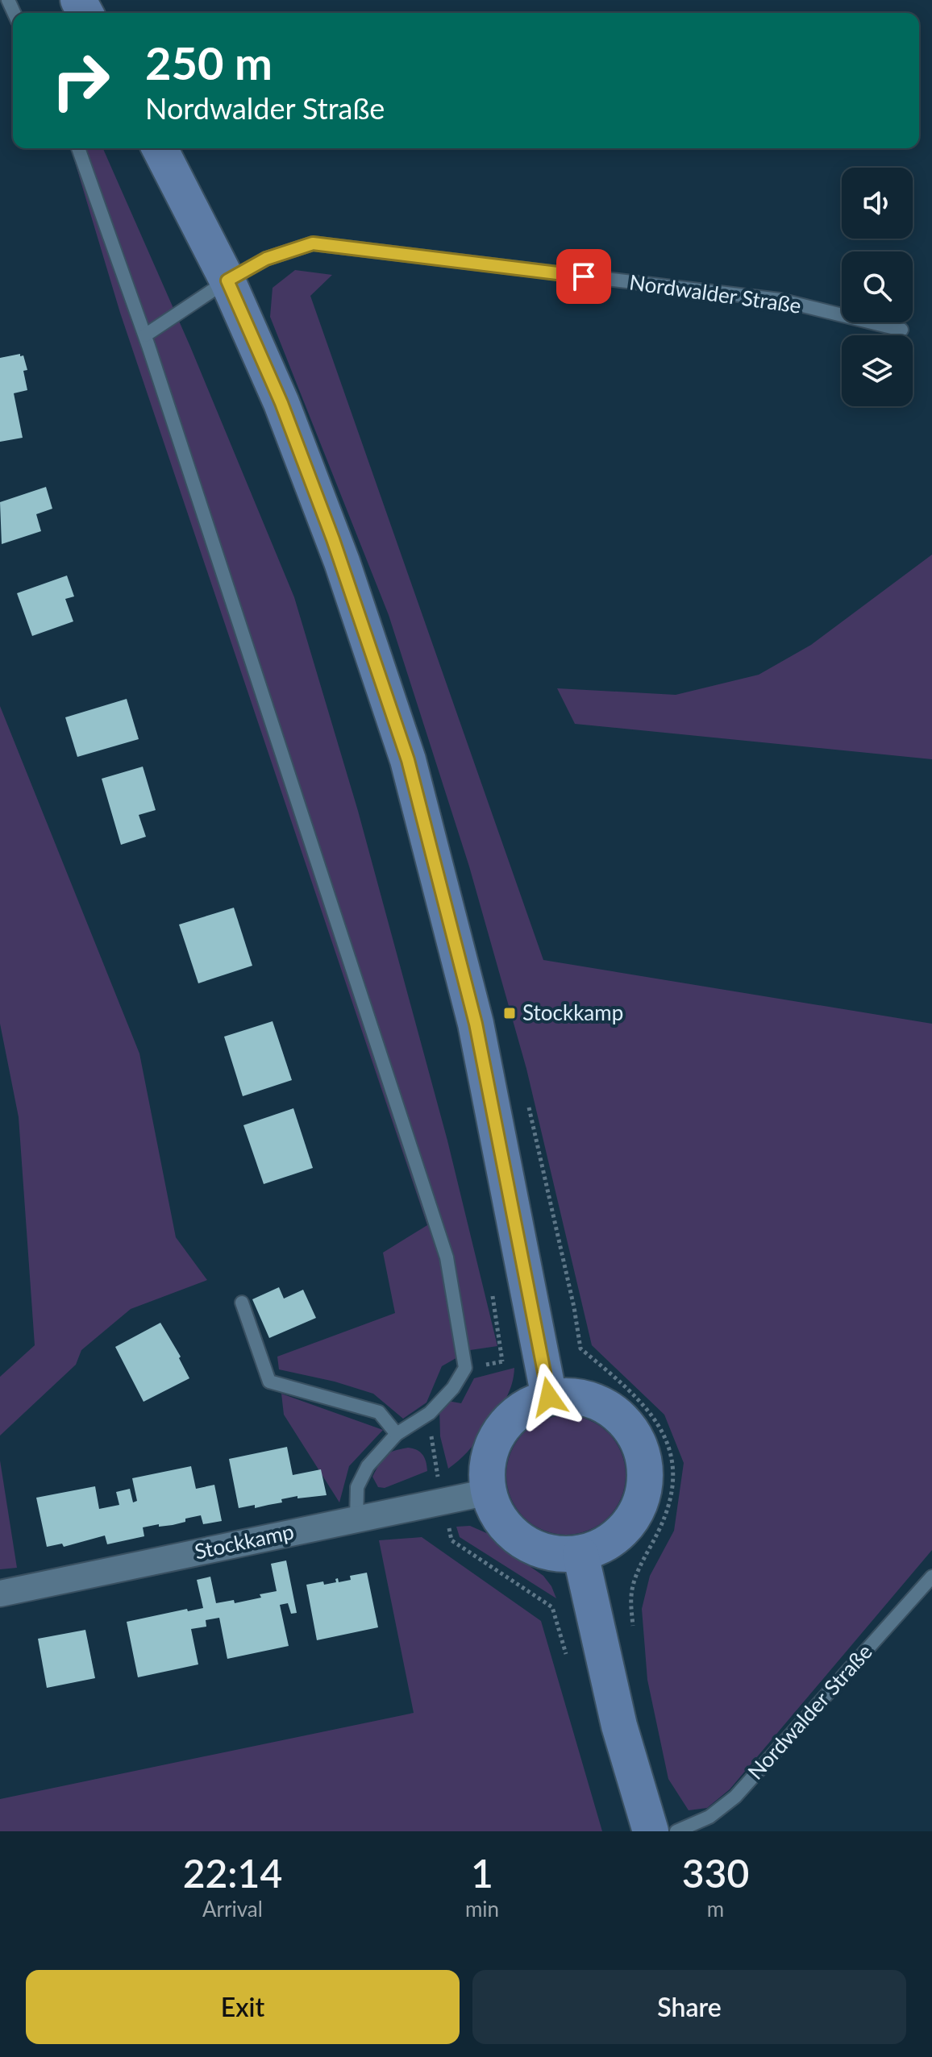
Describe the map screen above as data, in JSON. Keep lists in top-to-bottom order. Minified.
{"streets":{"street":["Stockkamp"],"lane":["Nordwalder Straße"]},"places":{"transit":["Stockkamp"]},"page":{"turn":["250 m","Nordwalder Straße"],"eta":["22:14","Arrival","1","min","330","m"],"buttons":["Exit","Share"]}}
